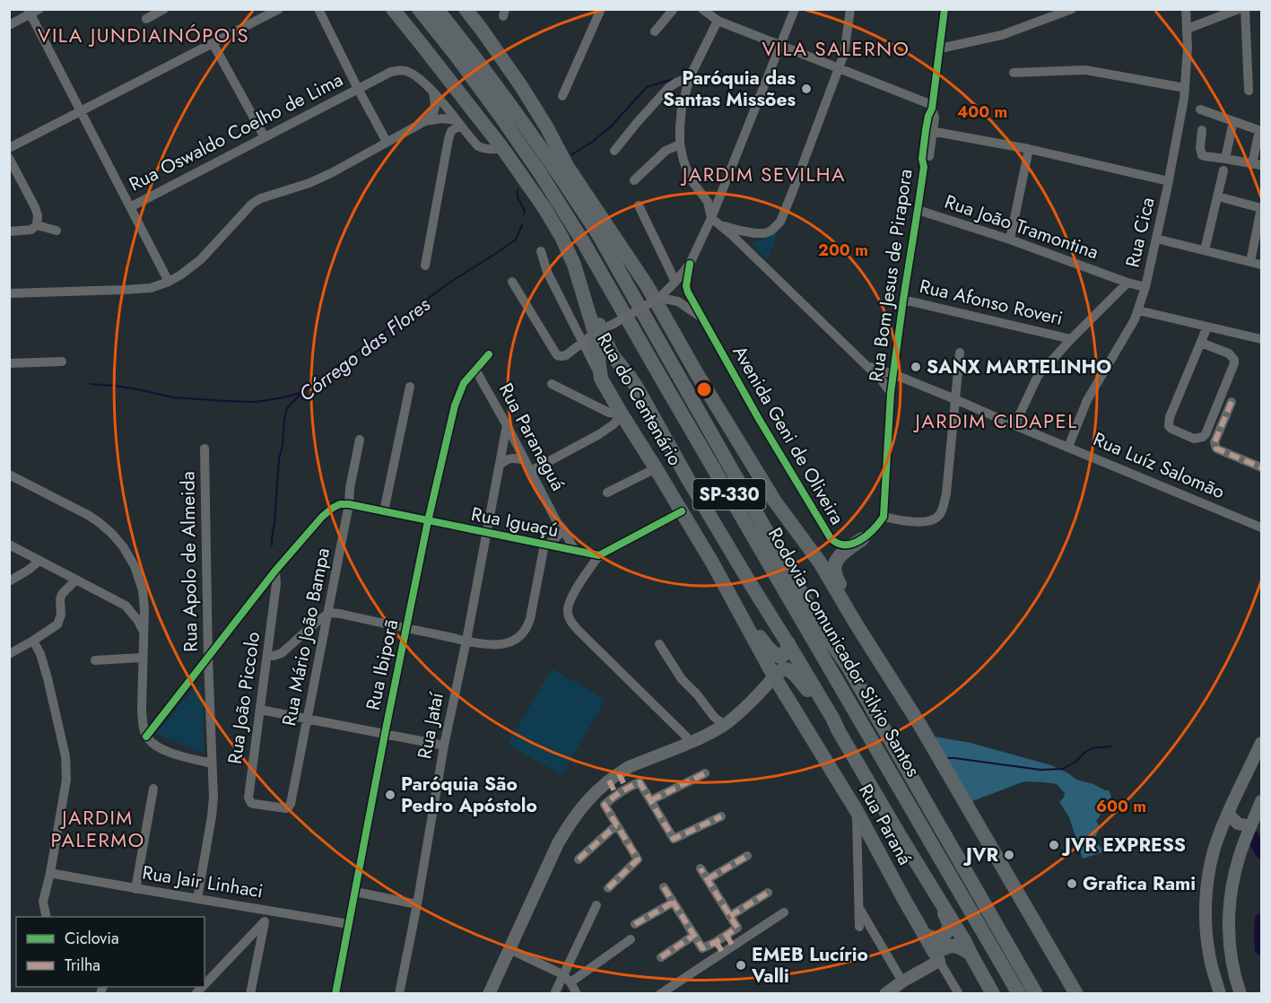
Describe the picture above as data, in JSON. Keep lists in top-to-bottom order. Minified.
{"streets":{"highway":["Rua do Centenário","SP-330","Rodovia Comunicador Silvio Santos","Rua Paraná"],"street":["Rua Oswaldo Coelho de Lima","Rua João Tramontina","Rua Cica","Rua Bom Jesus de Pirapora","Rua Afonso Roveri","Avenida Geni de Oliveira","Rua Paranaguá","Rua Luíz Salomão","Rua Iguaçú","Rua Apolo de Almeida","Rua Mário João Bampa","Rua Ibiporã","Rua João Piccolo","Rua Jataí","Rua Jair Linhaci"]},"crossings":[["Rua João Tramontina","Rua Cica"],["Rua João Tramontina","Rua Bom Jesus de Pirapora"],["Rua Cica","Rua Luíz Salomão"],["Rua Bom Jesus de Pirapora","Rua Afonso Roveri"],["Rua Bom Jesus de Pirapora","Rua Luíz Salomão"],["Rua do Centenário","Rua Paraná"],["Rua Paranaguá","Rua Iguaçú"],["Rua Paranaguá","Rua Ibiporã"],["Rua Paranaguá","Rua Jataí"],["Rua Iguaçú","Rua Mário João Bampa"],["Rua Iguaçú","Rua Ibiporã"],["Rua Iguaçú","Rua João Piccolo"],["Rua Iguaçú","Rua Jataí"],["Rua Apolo de Almeida","Rua Jair Linhaci"],["Rua Mário João Bampa","Rua João Piccolo"],["Rua Ibiporã","Rua Jair Linhaci"]],"districts":["VILA JUNDIAINÓPOIS","VILA SALERNO","JARDIM SEVILHA","JARDIM CIDAPEL","JARDIM PALERMO"],"water":["Córrego das Flores"],"places":["Paróquia das Santas Missões","SANX MARTELINHO","Paróquia São Pedro Apóstolo","JVR EXPRESS","JVR","Grafica Rami","EMEB Lucírio Valli"],"legend":["Ciclovia","Trilha"],"rings":["400 m","200 m","600 m"]}
